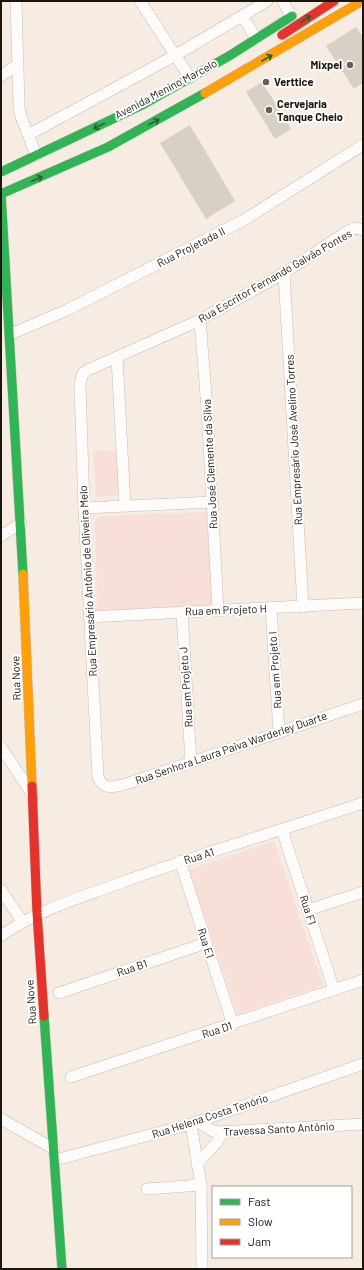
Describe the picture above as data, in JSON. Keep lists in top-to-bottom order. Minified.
{"streets":{"street":["Avenida Menino Marcelo","Rua Projetada II","Rua Escritor Fernando Galvão Pontes","Rua Empresário José Avelino Torres","Rua José Clemente da Silva","Rua Empresário Antônio de Oliveira Melo","Rua em Projeto H","Rua em Projeto I","Rua Nove","Rua em Projeto J","Rua Senhora Laura Paiva Warderley Duarte","Rua A1","Rua F1","Rua E1","Rua B1","Rua D1","Rua Helena Costa Tenório","Travessa Santo Antônio"]},"crossings":[["Rua Projetada II","Rua Nove"],["Rua Escritor Fernando Galvão Pontes","Rua Empresário José Avelino Torres"],["Rua Escritor Fernando Galvão Pontes","Rua José Clemente da Silva"],["Rua Escritor Fernando Galvão Pontes","Rua Empresário Antônio de Oliveira Melo"],["Rua Empresário José Avelino Torres","Rua em Projeto H"],["Rua José Clemente da Silva","Rua em Projeto H"],["Rua Empresário Antônio de Oliveira Melo","Rua em Projeto H"],["Rua Empresário Antônio de Oliveira Melo","Rua Senhora Laura Paiva Warderley Duarte"],["Rua em Projeto H","Rua em Projeto I"],["Rua em Projeto H","Rua em Projeto J"],["Rua em Projeto I","Rua Senhora Laura Paiva Warderley Duarte"],["Rua Nove","Rua A1"],["Rua Nove","Rua Helena Costa Tenório"],["Rua em Projeto J","Rua Senhora Laura Paiva Warderley Duarte"],["Rua A1","Rua F1"],["Rua A1","Rua E1"],["Rua F1","Rua D1"],["Rua E1","Rua B1"],["Rua E1","Rua D1"],["Rua Helena Costa Tenório","Travessa Santo Antônio"]],"places":["Mixpel","Verttice","Cervejaria Tanque Cheio"],"legend":["Fast","Slow","Jam"]}
